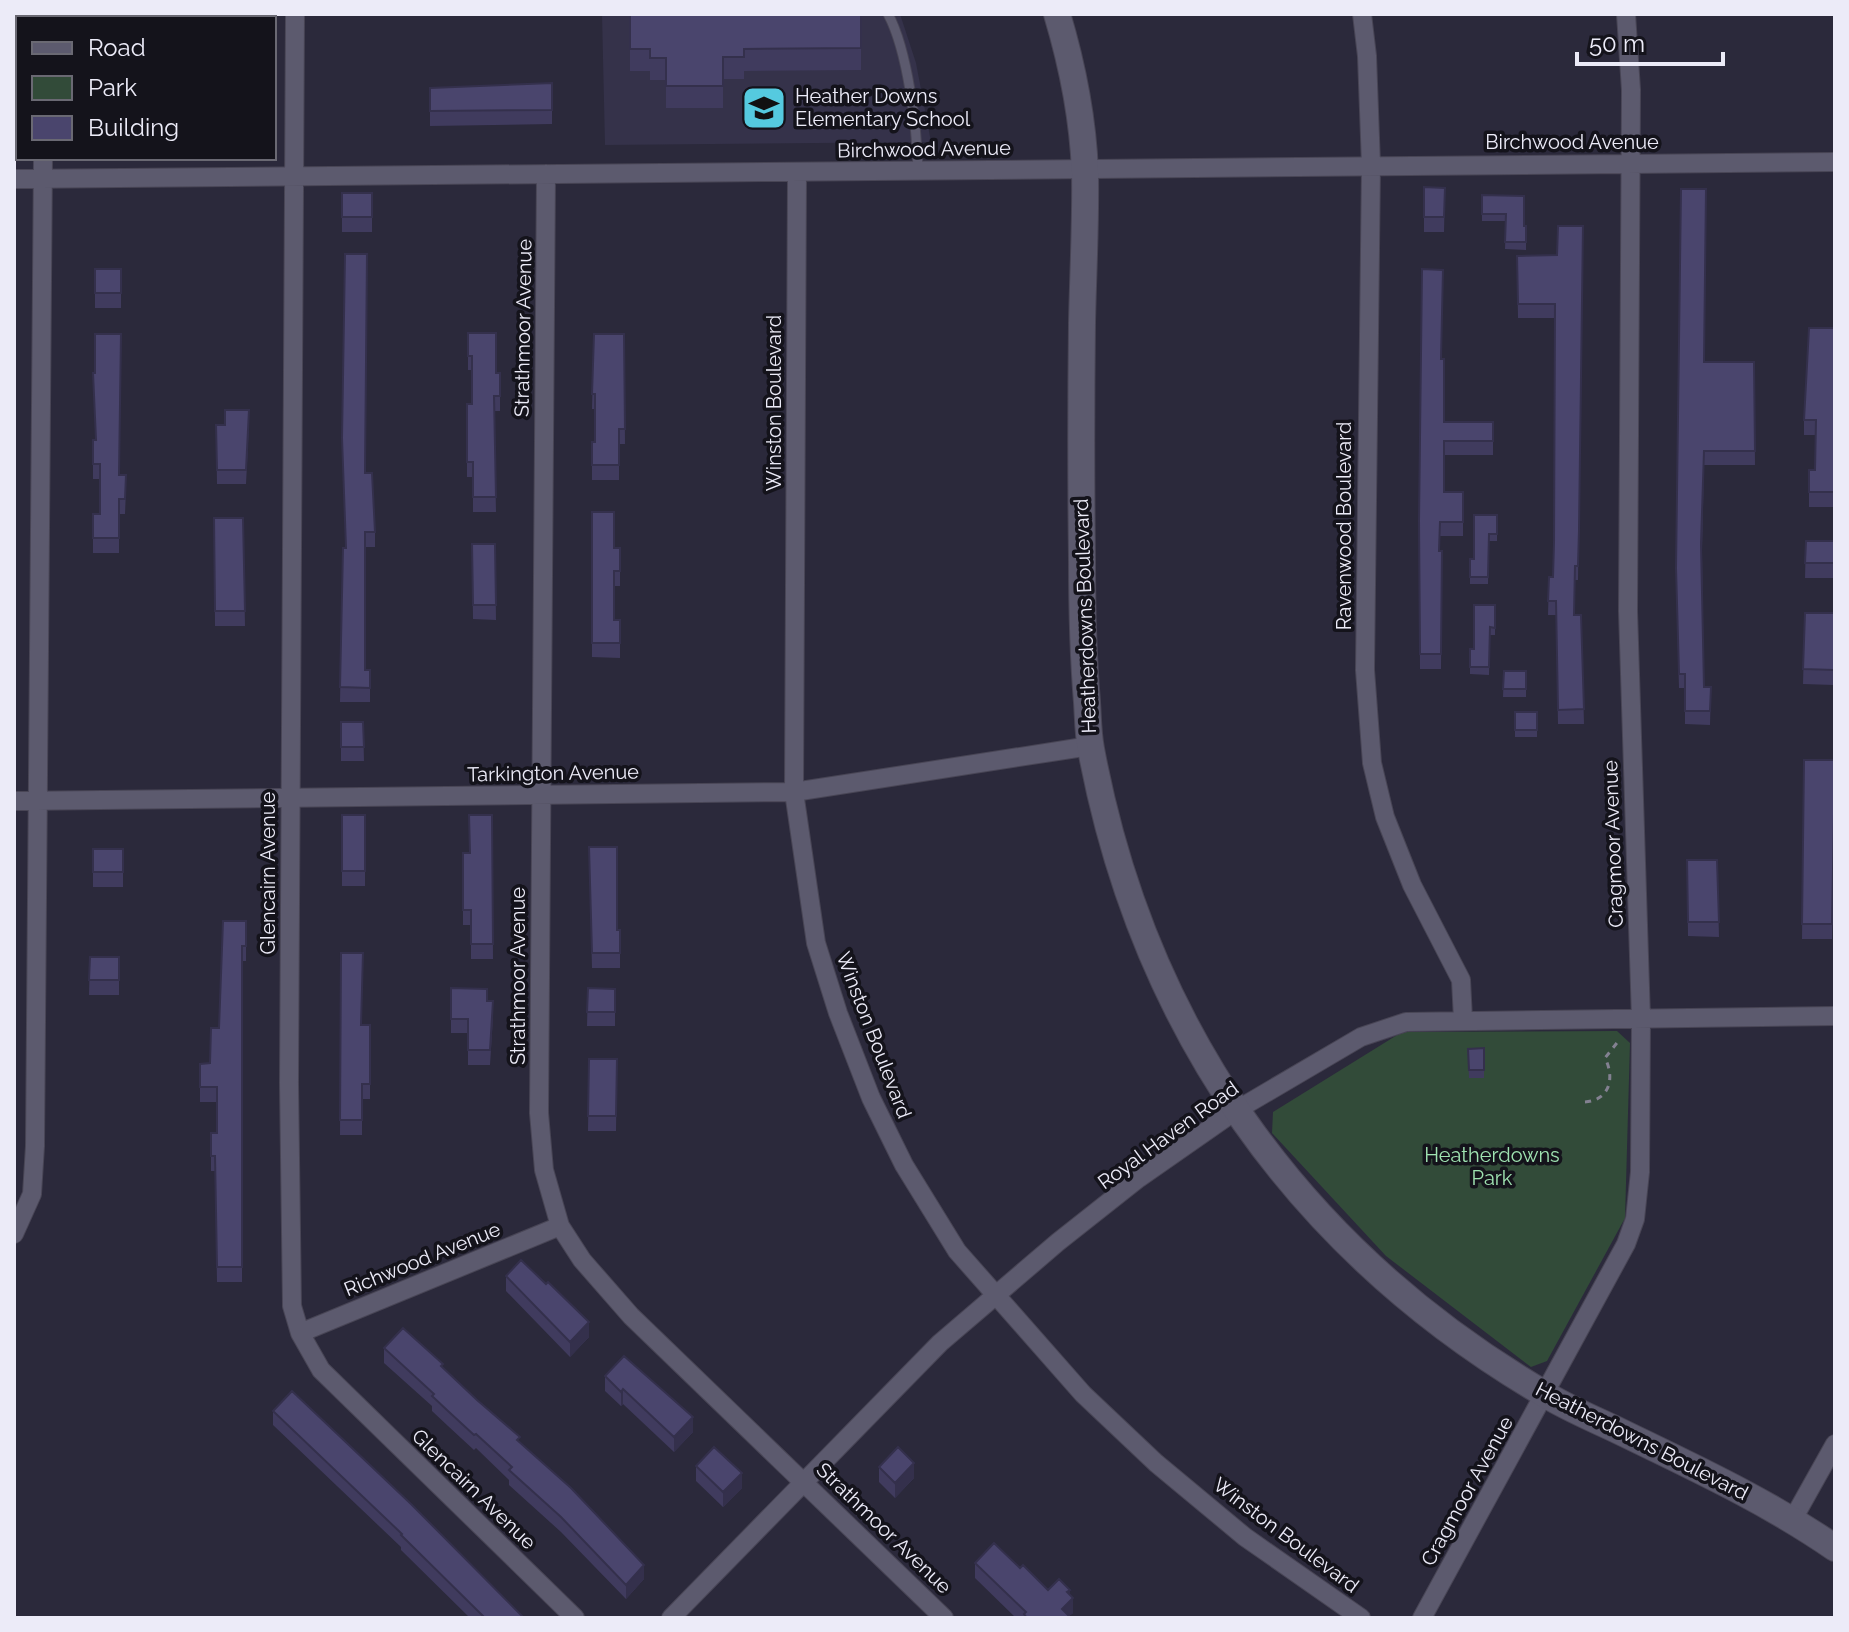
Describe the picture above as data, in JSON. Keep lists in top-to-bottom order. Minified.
{"streets":{"street":["Birchwood Avenue","Strathmoor Avenue","Winston Boulevard","Ravenwood Boulevard","Heatherdowns Boulevard","Tarkington Avenue","Cragmoor Avenue","Glencairn Avenue","Royal Haven Road","Richwood Avenue"]},"crossings":[["Birchwood Avenue","Strathmoor Avenue"],["Birchwood Avenue","Winston Boulevard"],["Birchwood Avenue","Ravenwood Boulevard"],["Birchwood Avenue","Heatherdowns Boulevard"],["Birchwood Avenue","Cragmoor Avenue"],["Birchwood Avenue","Glencairn Avenue"],["Strathmoor Avenue","Tarkington Avenue"],["Strathmoor Avenue","Royal Haven Road"],["Strathmoor Avenue","Richwood Avenue"],["Winston Boulevard","Tarkington Avenue"],["Winston Boulevard","Royal Haven Road"],["Ravenwood Boulevard","Royal Haven Road"],["Heatherdowns Boulevard","Tarkington Avenue"],["Heatherdowns Boulevard","Cragmoor Avenue"],["Heatherdowns Boulevard","Royal Haven Road"],["Tarkington Avenue","Glencairn Avenue"],["Cragmoor Avenue","Royal Haven Road"],["Glencairn Avenue","Richwood Avenue"]],"parks":["Heatherdowns Park"],"places":{"school or university":["Heather Downs Elementary School"]},"legend":["Road","Park","Building"],"scale_bar":"50 m"}
